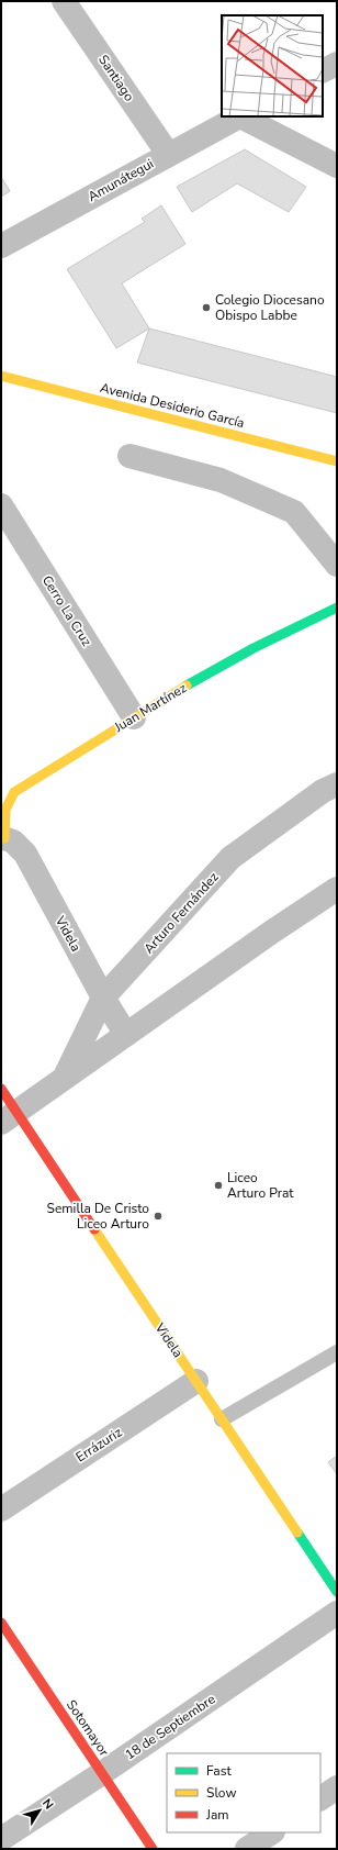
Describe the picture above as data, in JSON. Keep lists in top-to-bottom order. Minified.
{"streets":{"street":["Santiago","Amunátegui","Avenida Desiderio García","Cerro La Cruz","Juan Martínez","Arturo Fernández","Videla","Errázuriz","18 de Septiembre","Sotomayor"]},"crossings":[["Santiago","Amunátegui"],["Cerro La Cruz","Juan Martínez"],["Juan Martínez","Videla"],["Arturo Fernández","Videla"],["Videla","Errázuriz"],["18 de Septiembre","Sotomayor"]],"places":["Colegio Diocesano Obispo Labbe","Liceo Arturo Prat","Semilla De Cristo Liceo Arturo"],"legend":["Fast","Slow","Jam"],"north":"top right"}
